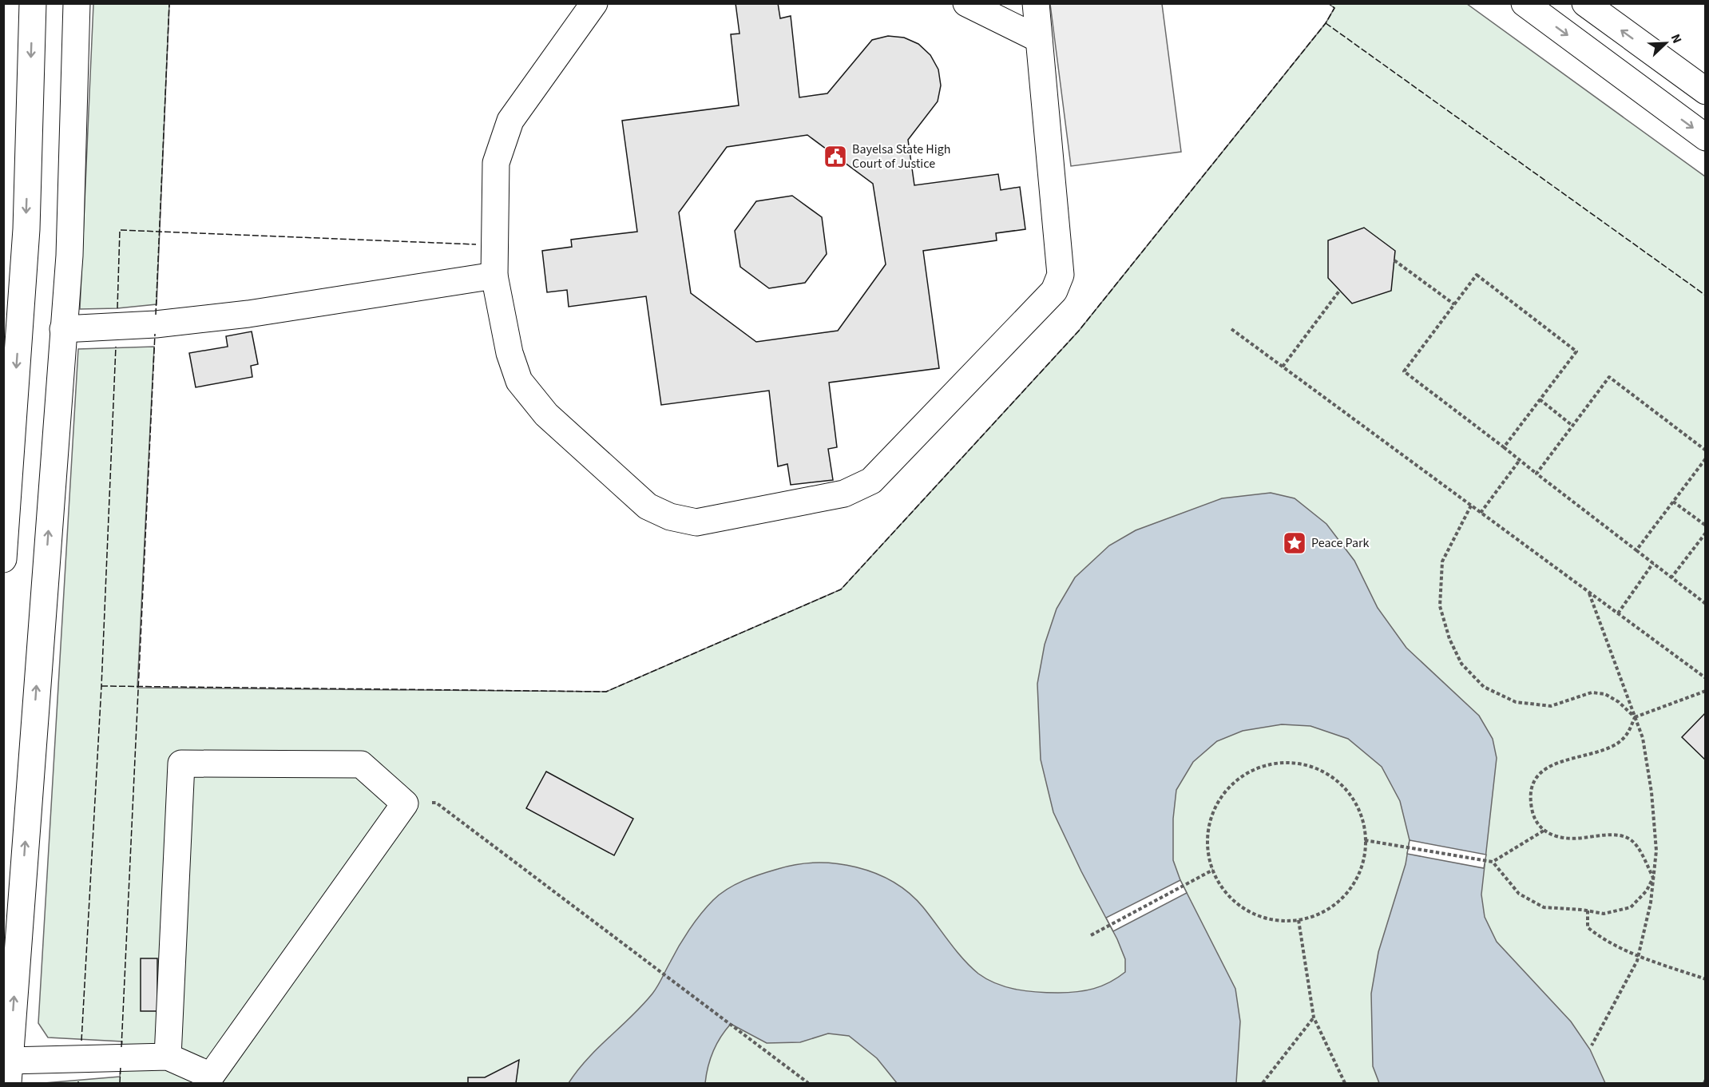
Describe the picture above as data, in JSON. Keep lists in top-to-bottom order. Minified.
{"places":{"public building":["Bayelsa State High Court of Justice"],"place":["Peace Park"]},"north":"top right"}
